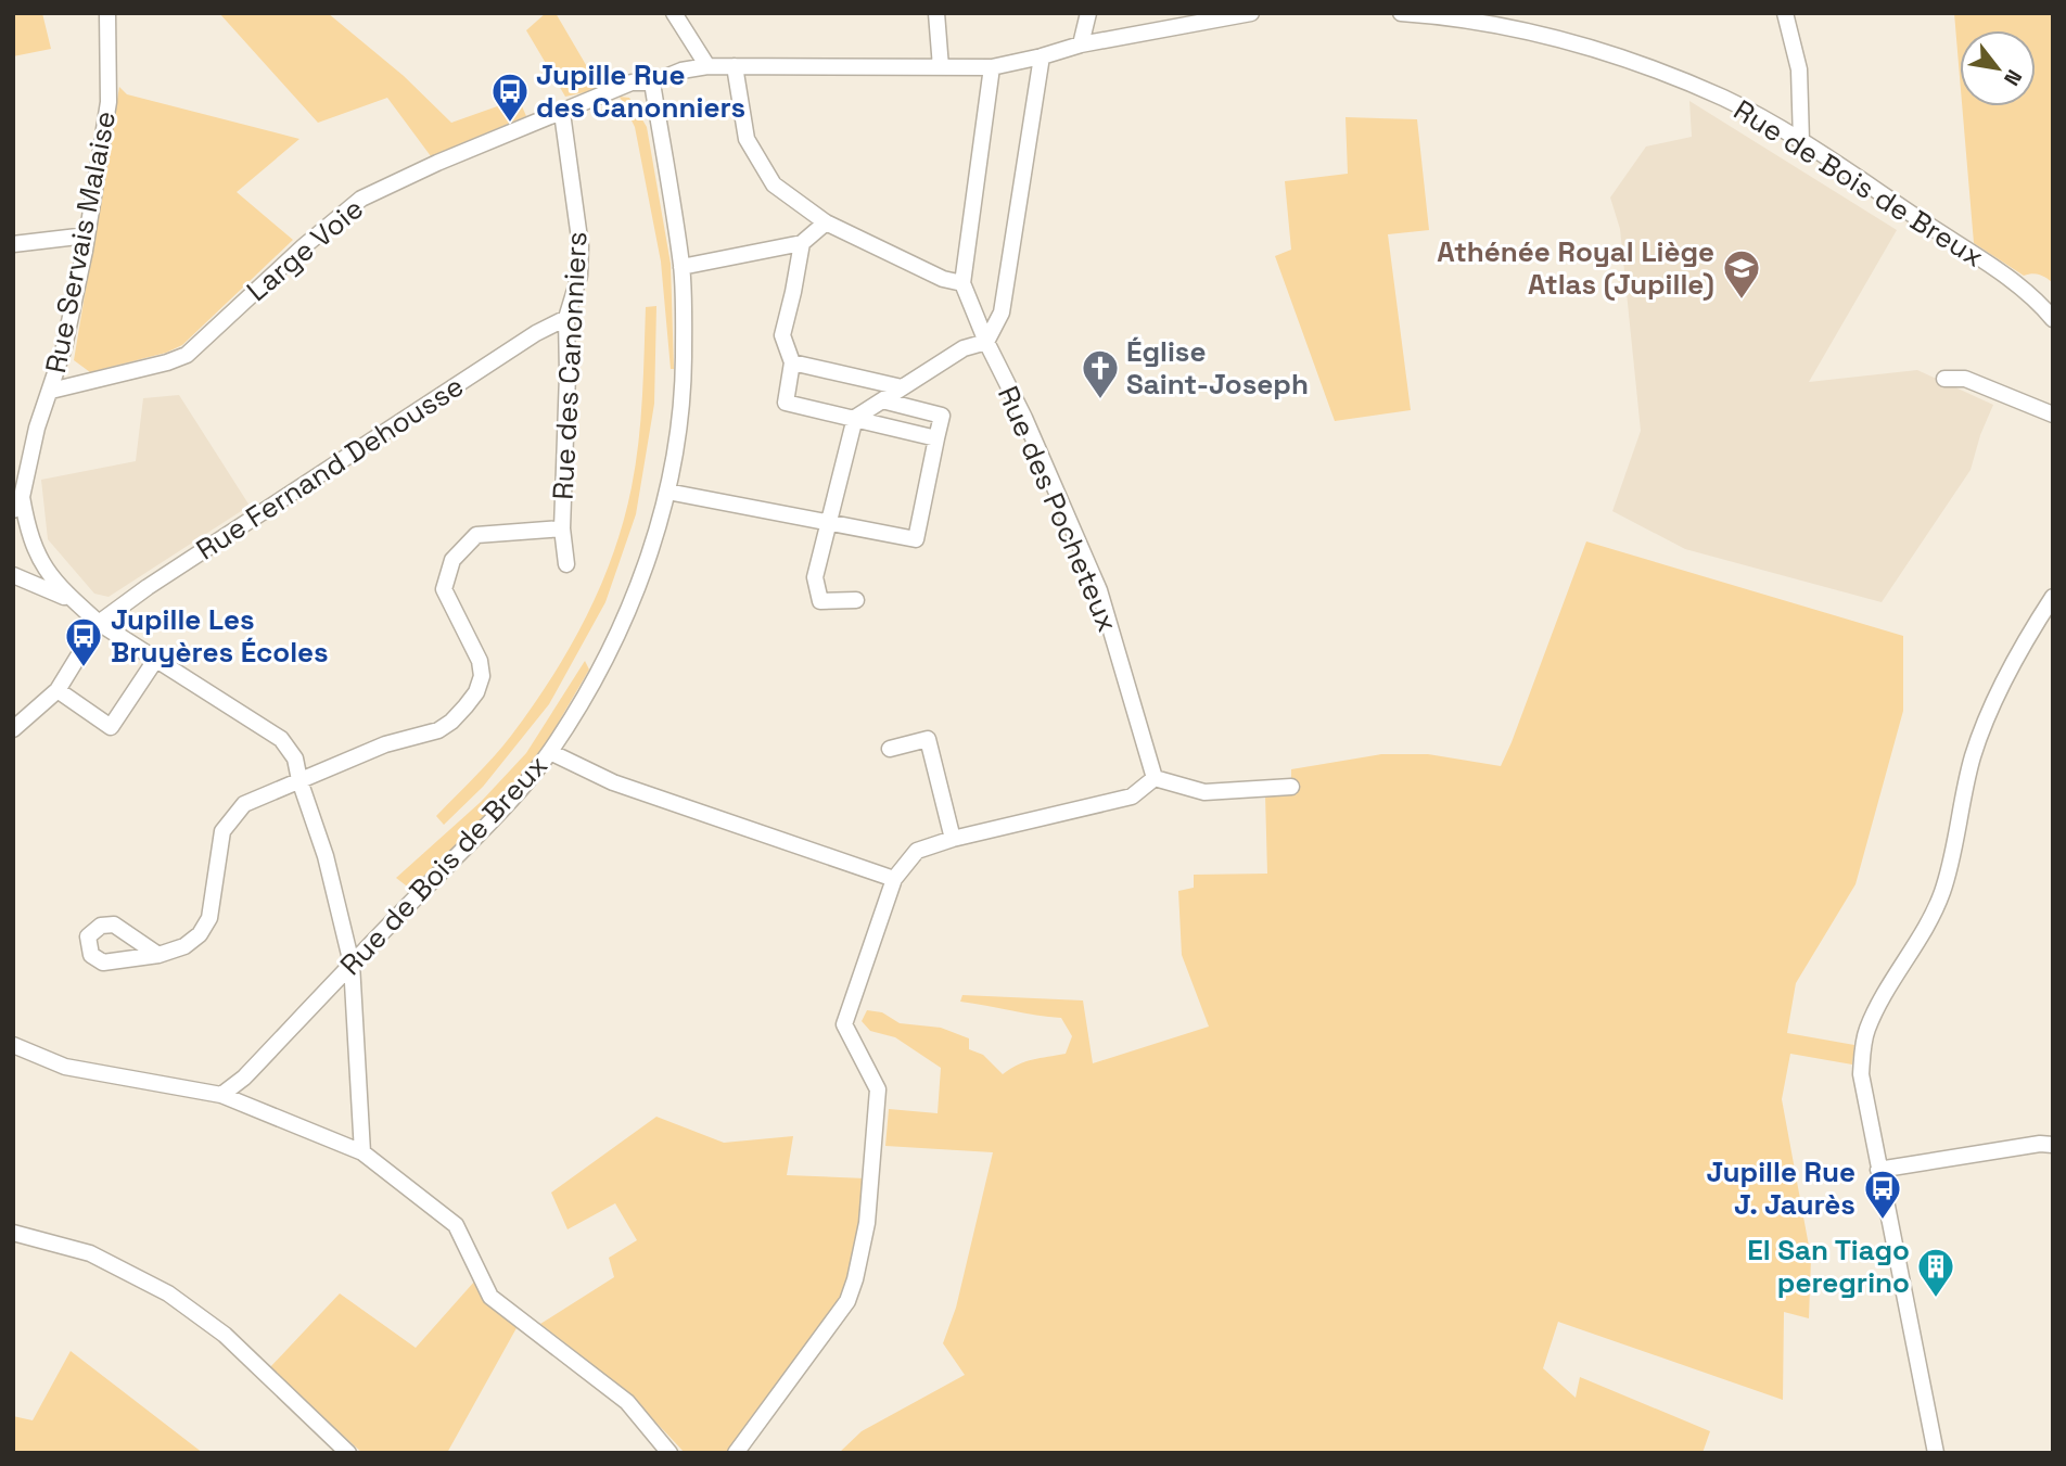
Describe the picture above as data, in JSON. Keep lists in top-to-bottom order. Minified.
{"streets":{"street":["Rue de Bois de Breux","Rue Servais Malaise","Large Voie","Rue des Canonniers","Rue Fernand Dehousse","Rue des Pocheteux"]},"crossings":[["Rue de Bois de Breux","Large Voie"],["Rue Servais Malaise","Large Voie"],["Large Voie","Rue des Canonniers"],["Rue des Canonniers","Rue Fernand Dehousse"]],"places":{"bus stop":["Jupille Rue des Canonniers","Jupille Les Bruyères Écoles","Jupille Rue J. Jaurès"],"school or university":["Athénée Royal Liège Atlas (Jupille)"],"church":["Église Saint-Joseph"],"building":["El San Tiago peregrino"]},"north":"bottom right"}
